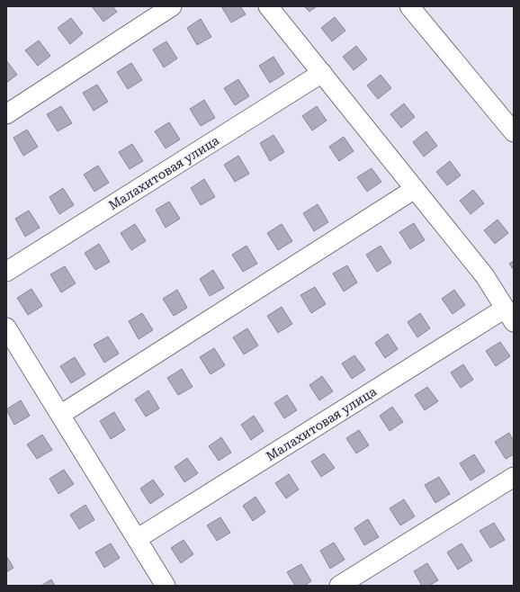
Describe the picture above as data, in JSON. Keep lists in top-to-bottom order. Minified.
{"streets":{"street":["Малахитовая улица"]}}
